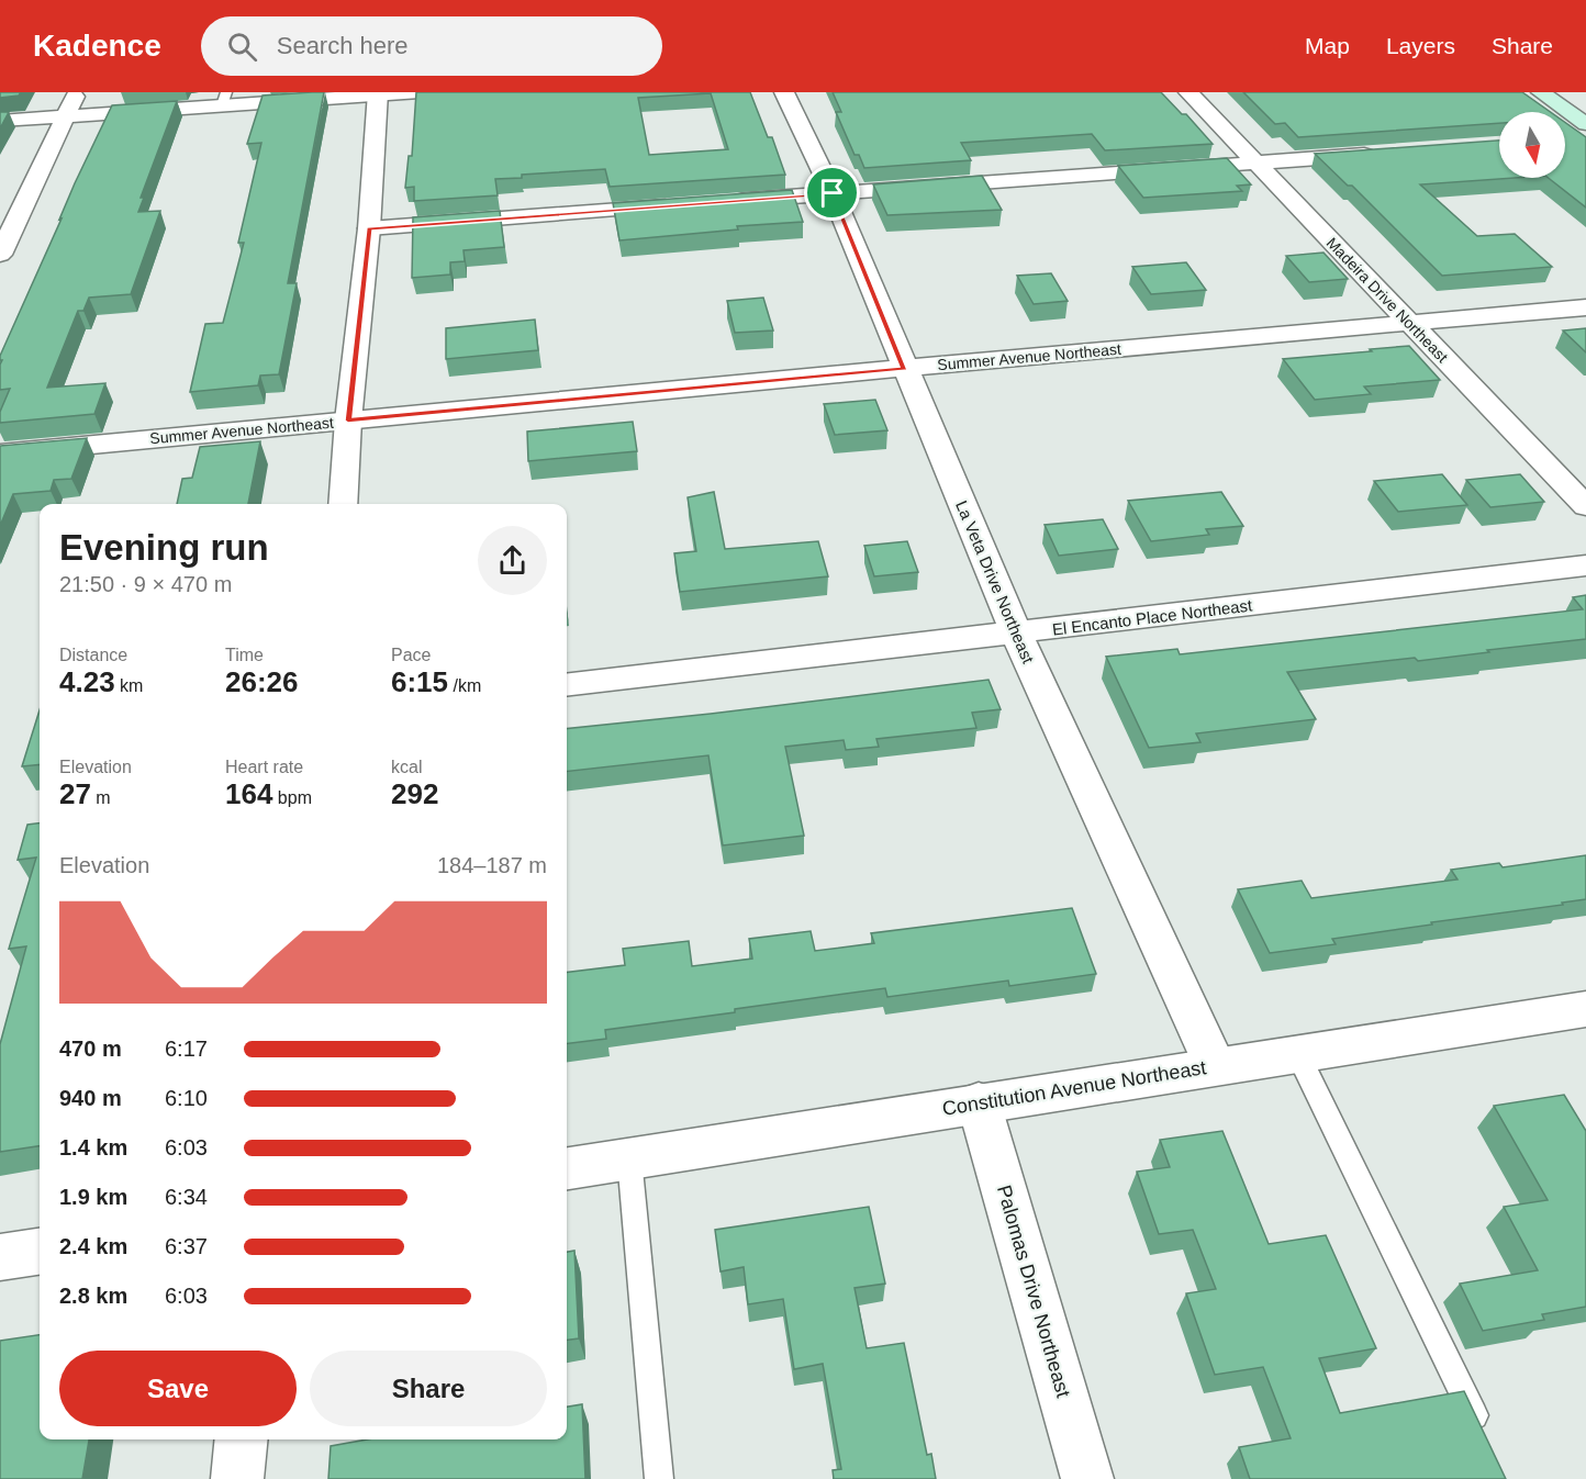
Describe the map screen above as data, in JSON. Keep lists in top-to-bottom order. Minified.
{"streets":{"street":["Madeira Drive Northeast","Summer Avenue Northeast","La Veta Drive Northeast","El Encanto Place Northeast","Constitution Avenue Northeast","Palomas Drive Northeast"]},"crossings":[["Madeira Drive Northeast","Summer Avenue Northeast"],["Summer Avenue Northeast","La Veta Drive Northeast"],["La Veta Drive Northeast","El Encanto Place Northeast"],["La Veta Drive Northeast","Constitution Avenue Northeast"],["Constitution Avenue Northeast","Palomas Drive Northeast"]],"north":"bottom","page":{"header":"Kadence","search":"Search here","nav":["Map","Layers","Share"],"heading":["Evening run","21:50 · 9 × 470 m"],"stats":[["Distance","4.23 km"],["Time","26:26"],["Pace","6:15 /km"],["Elevation","27 m"],["Heart rate","164 bpm"],["kcal","292"]],"chart":["Elevation","184–187 m"],"list":[{"name":"470 m","note":"6:17"},{"name":"940 m","note":"6:10"},{"name":"1.4 km","note":"6:03"},{"name":"1.9 km","note":"6:34"},{"name":"2.4 km","note":"6:37"},{"name":"2.8 km","note":"6:03"}],"buttons":["Save","Share"]}}
